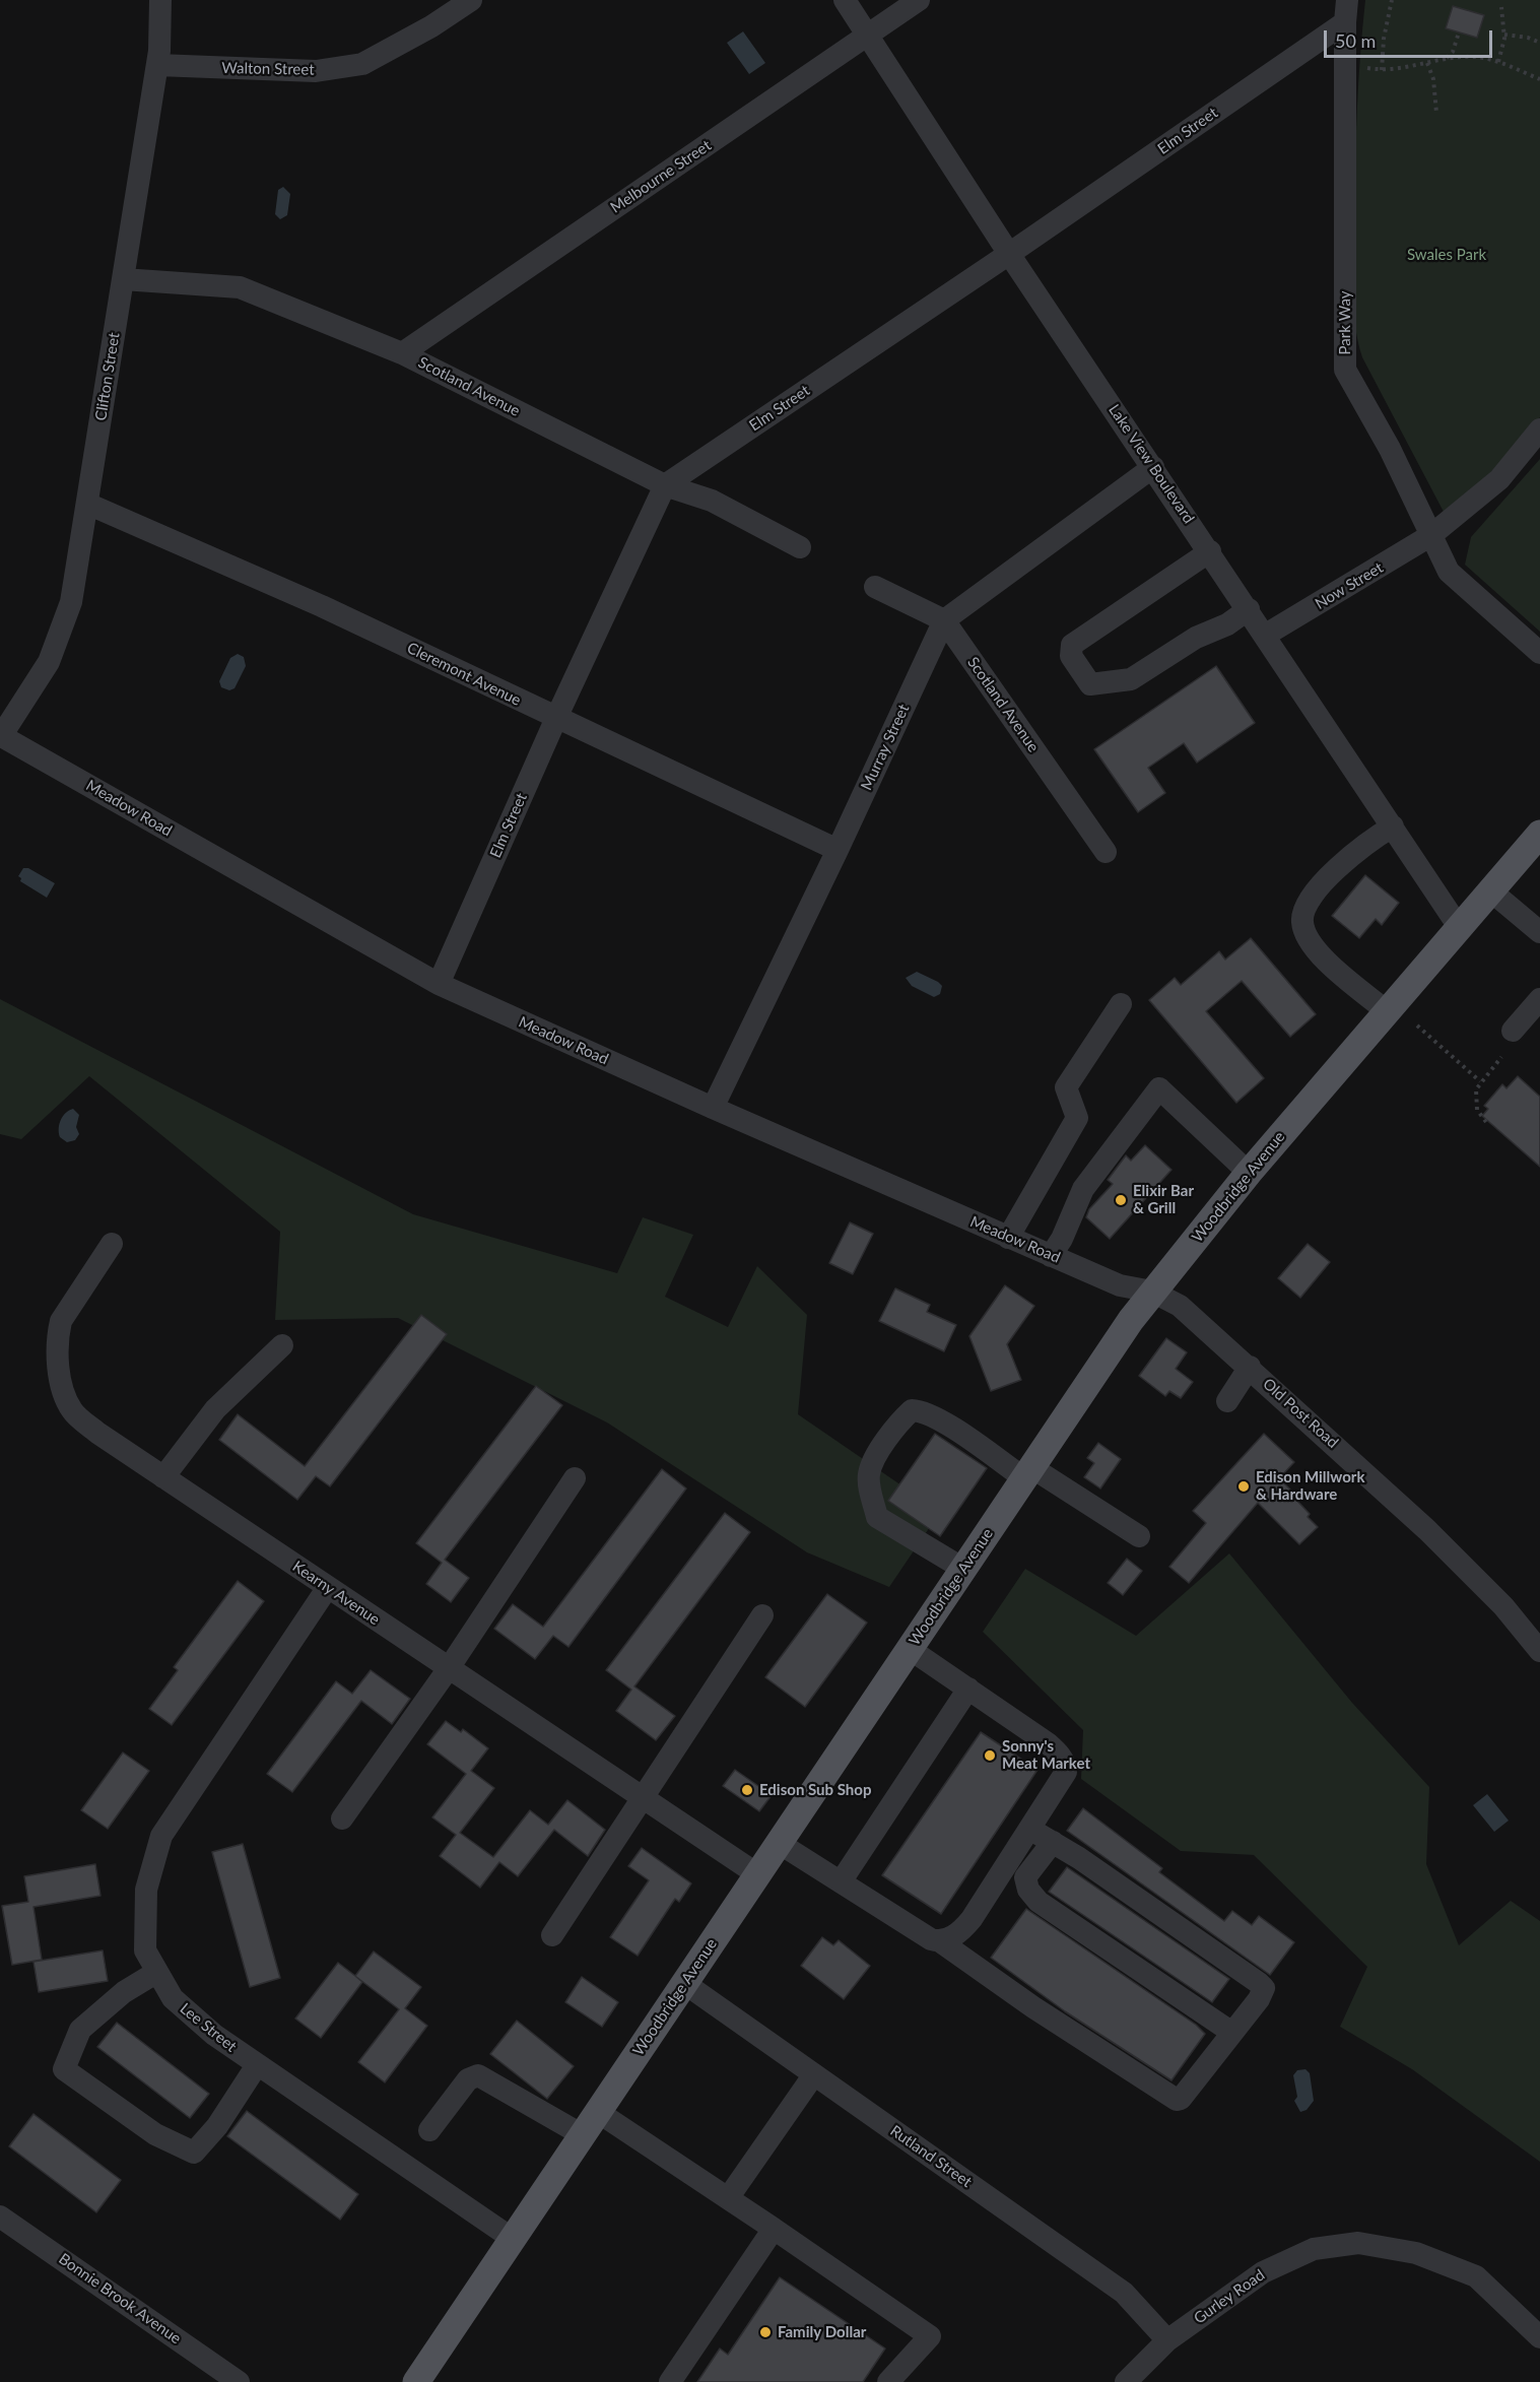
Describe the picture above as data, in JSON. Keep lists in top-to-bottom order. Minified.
{"streets":{"main road":["Woodbridge Avenue"],"street":["Walton Street","Elm Street","Melbourne Street","Park Way","Clifton Street","Scotland Avenue","Lake View Boulevard","Now Street","Cleremont Avenue","Murray Street","Meadow Road","Old Post Road","Kearny Avenue","Lee Street","Rutland Street","Gurley Road","Bonnie Brook Avenue"]},"crossings":[["Walton Street","Clifton Street"],["Elm Street","Park Way"],["Elm Street","Scotland Avenue"],["Elm Street","Lake View Boulevard"],["Elm Street","Cleremont Avenue"],["Elm Street","Meadow Road"],["Melbourne Street","Scotland Avenue"],["Melbourne Street","Lake View Boulevard"],["Park Way","Now Street"],["Clifton Street","Scotland Avenue"],["Clifton Street","Cleremont Avenue"],["Clifton Street","Meadow Road"],["Scotland Avenue","Murray Street"],["Lake View Boulevard","Now Street"],["Lake View Boulevard","Murray Street"],["Lake View Boulevard","Woodbridge Avenue"],["Cleremont Avenue","Murray Street"],["Murray Street","Meadow Road"],["Meadow Road","Woodbridge Avenue"],["Meadow Road","Old Post Road"],["Woodbridge Avenue","Old Post Road"],["Woodbridge Avenue","Kearny Avenue"],["Woodbridge Avenue","Lee Street"],["Woodbridge Avenue","Rutland Street"],["Kearny Avenue","Lee Street"],["Rutland Street","Gurley Road"]],"parks":["Swales Park"],"places":["Elixir Bar & Grill","Edison Millwork & Hardware","Sonny's Meat Market","Edison Sub Shop","Family Dollar"],"scale_bar":"50 m"}
